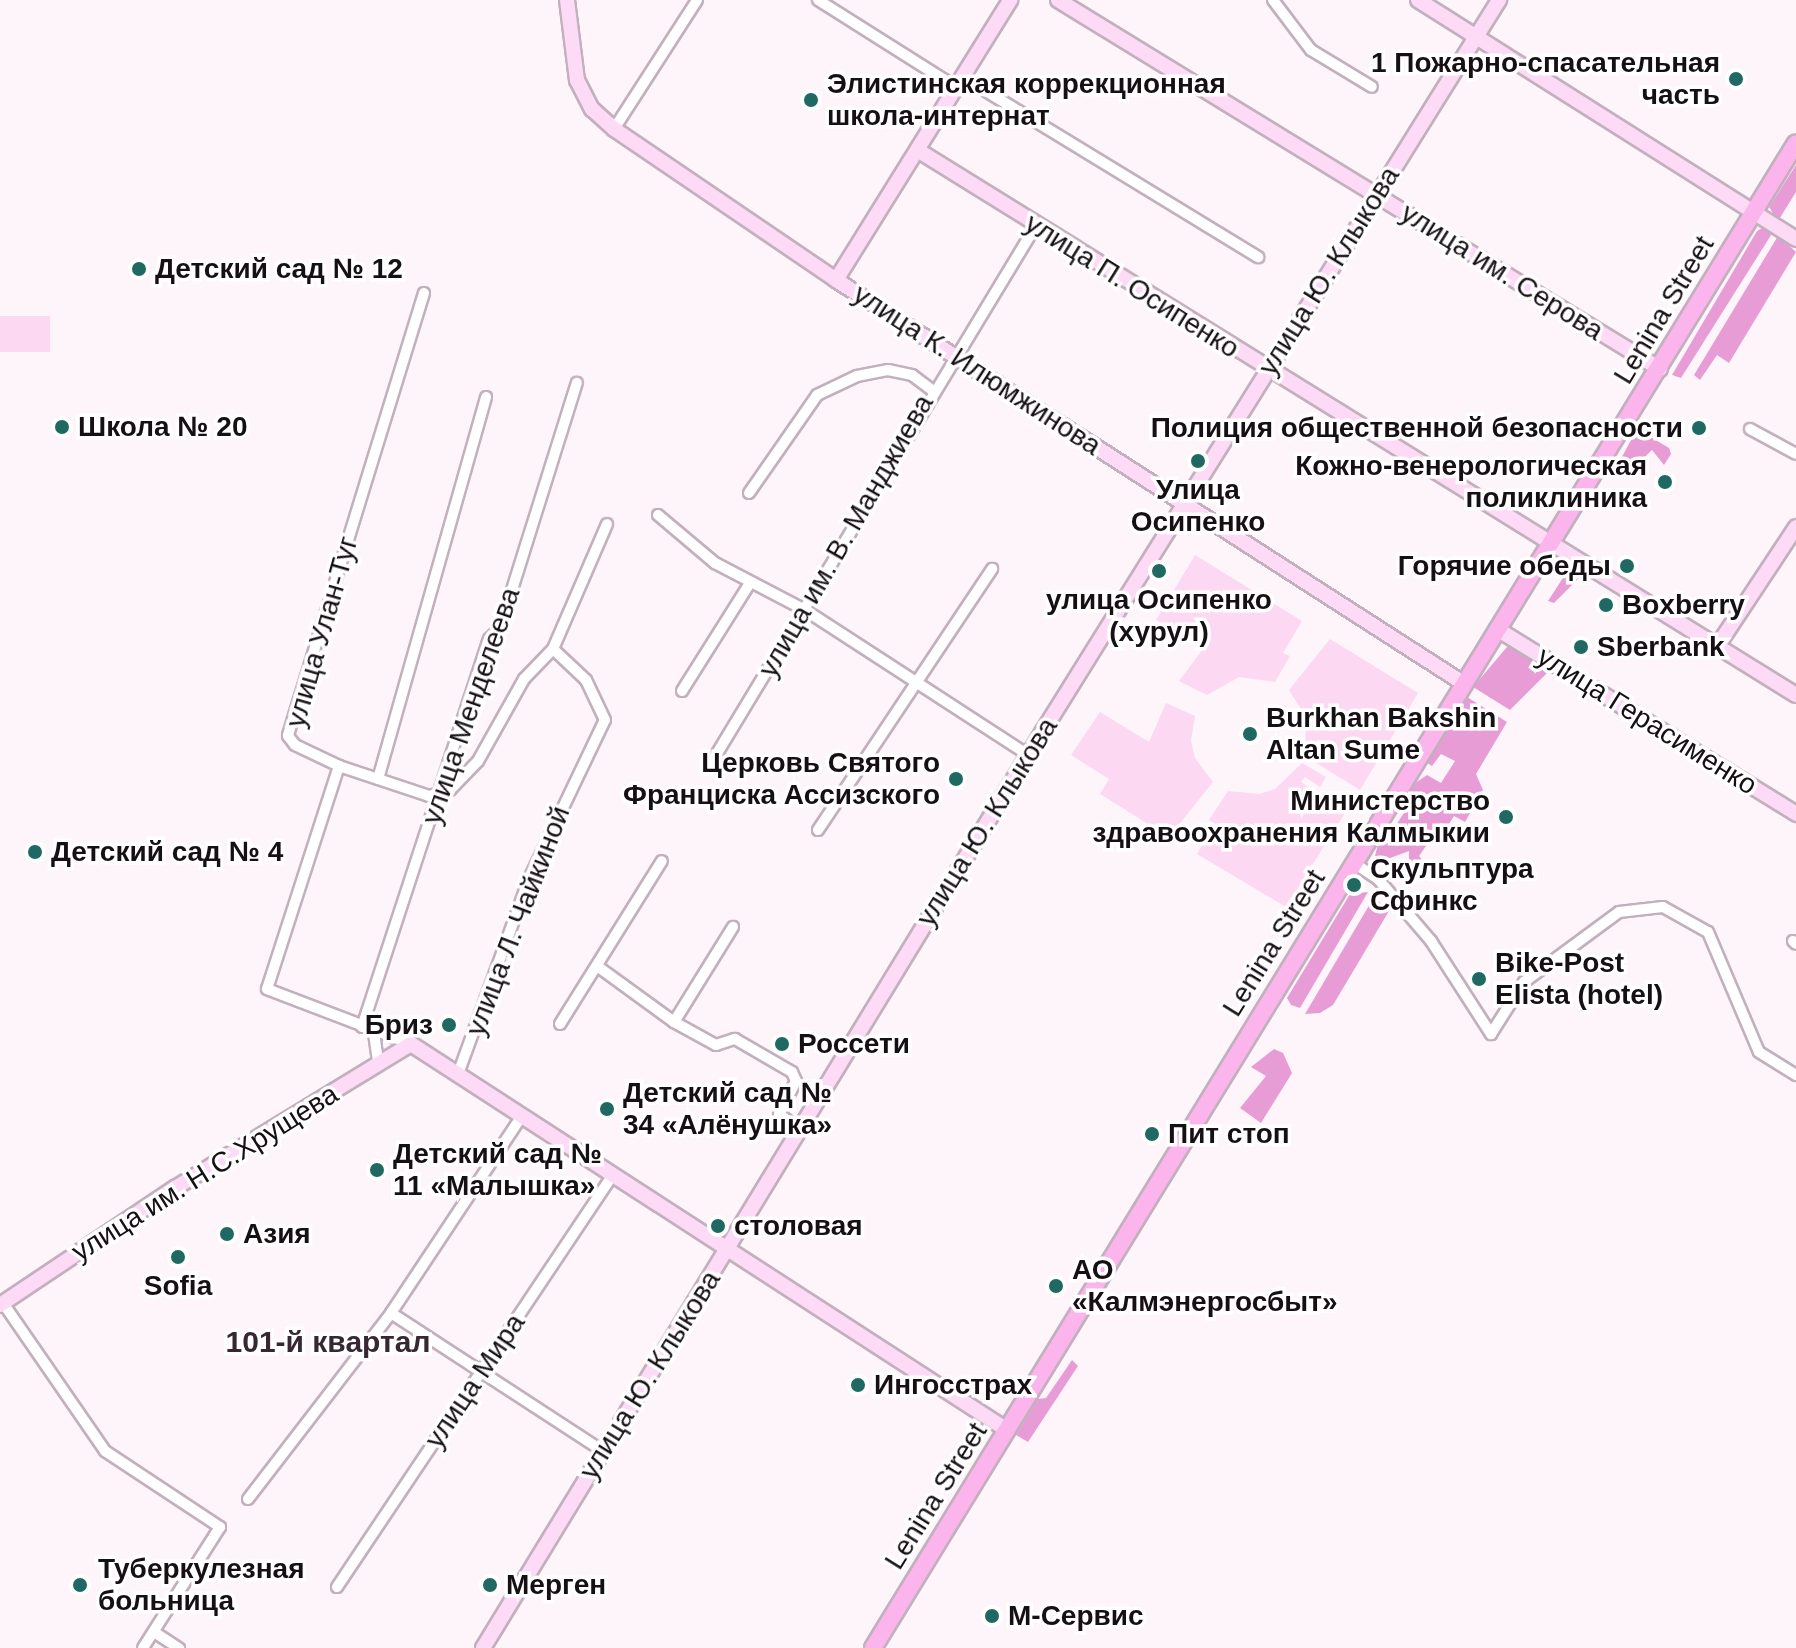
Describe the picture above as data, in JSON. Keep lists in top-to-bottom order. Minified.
{"streets":{"main road":["улица Ю. Клыкова","улица им. Серова","улица П. Осипенко","Lenina Street","улица К. Илюмжинова","улица Герасименко","улица им. Н.С.Хрущева"],"street":["улица им. В. Манджиева","улица Улан-Туг","улица Менделеева","улица Л. Чайкиной","улица Мира"]},"crossings":[["улица Ю. Клыкова","улица им. Серова"],["улица Ю. Клыкова","улица П. Осипенко"],["улица Ю. Клыкова","улица К. Илюмжинова"],["улица им. Серова","Lenina Street"],["улица П. Осипенко","Lenina Street"],["улица П. Осипенко","улица им. В. Манджиева"],["Lenina Street","улица К. Илюмжинова"],["Lenina Street","улица Герасименко"],["улица К. Илюмжинова","улица им. В. Манджиева"]],"districts":["101-й квартал"],"places":["1 Пожарно-спасательная часть","Элистинская коррекционная школа-интернат","Детский сад № 12","Школа № 20","Полиция общественной безопасности","Улица Осипенко","Кожно-венерологическая поликлиника","Горячие обеды","улица Осипенко (хурул)","Boxberry","Sberbank","Burkhan Bakshin Altan Sume","Церковь Святого Франциска Ассизского","Министерство здравоохранения Калмыкии","Детский сад № 4","Скульптура Сфинкс","Bike-Post Elista (hotel)","Бриз","Россети","Детский сад № 34 «Алёнушка»","Пит стоп","Детский сад № 11 «Малышка»","столовая","Азия","Sofia","АО «Калмэнергосбыт»","Ингосстрах","Туберкулезная больница","Мерген","М-Сервис"]}
